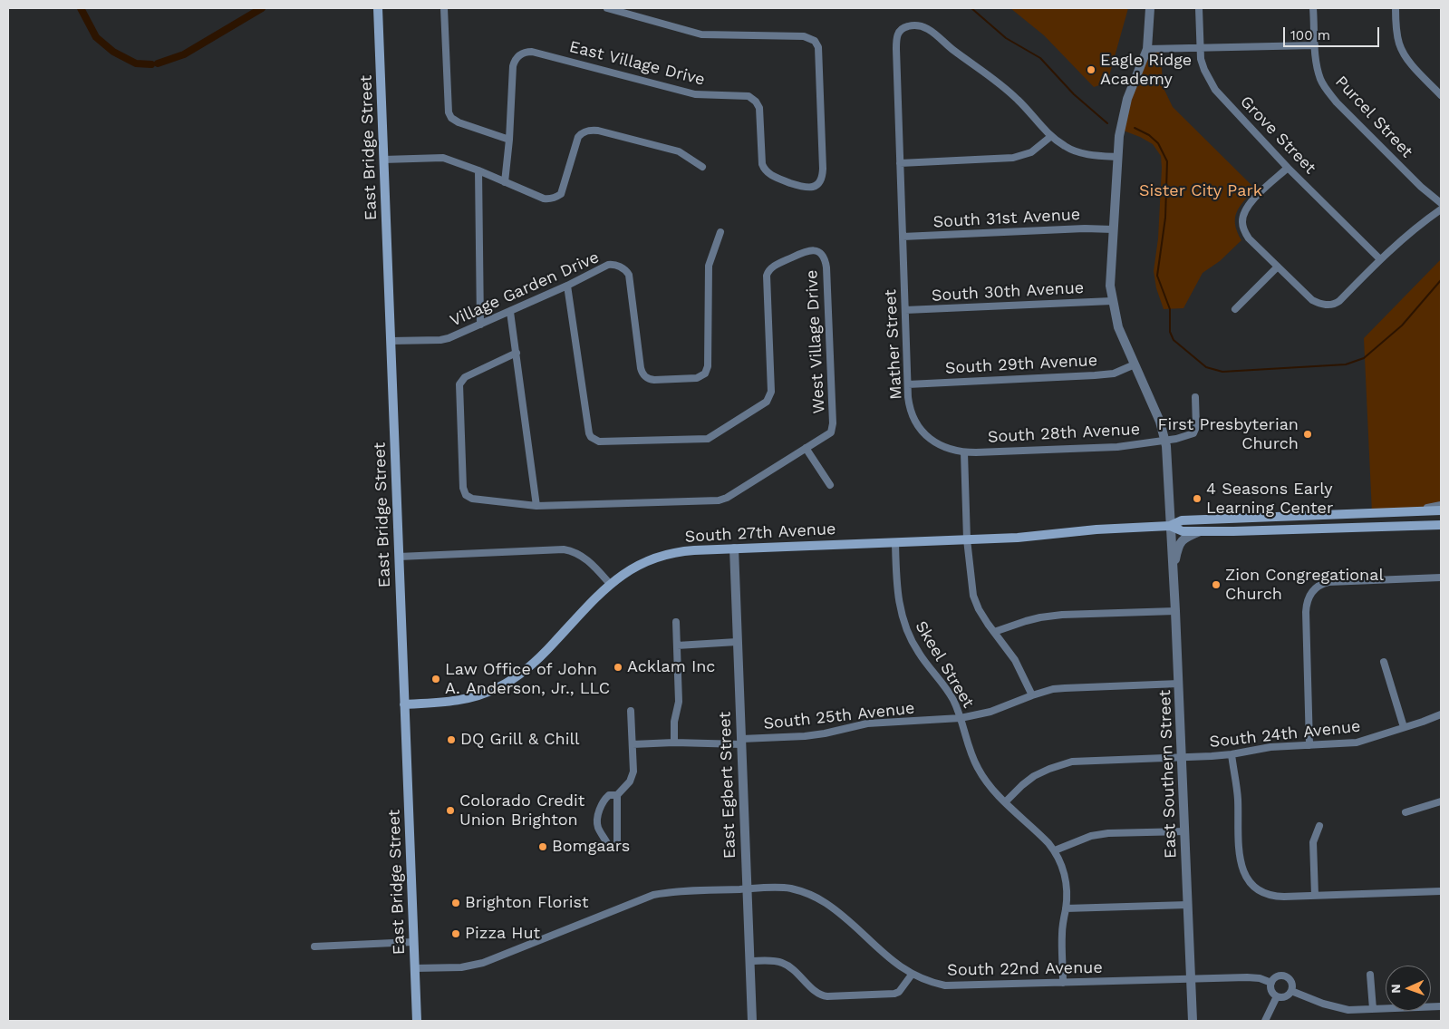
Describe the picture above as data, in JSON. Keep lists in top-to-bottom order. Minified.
{"streets":{"main road":["East Bridge Street","South 27th Avenue"],"street":["East Village Drive","Purcel Street","Grove Street","South 31st Avenue","Village Garden Drive","South 30th Avenue","West Village Drive","Mather Street","South 29th Avenue","South 28th Avenue","Skeel Street","South 25th Avenue","South 24th Avenue","East Southern Street","East Egbert Street","South 22nd Avenue"]},"crossings":[["East Bridge Street","Village Garden Drive"],["East Bridge Street","South 27th Avenue"],["East Bridge Street","South 22nd Avenue"],["South 31st Avenue","Mather Street"],["South 31st Avenue","East Southern Street"],["Village Garden Drive","West Village Drive"],["South 30th Avenue","Mather Street"],["South 30th Avenue","East Southern Street"],["Mather Street","South 29th Avenue"],["Mather Street","South 28th Avenue"],["South 29th Avenue","East Southern Street"],["South 28th Avenue","East Southern Street"],["South 27th Avenue","Skeel Street"],["South 27th Avenue","East Southern Street"],["South 27th Avenue","East Egbert Street"],["Skeel Street","South 25th Avenue"],["Skeel Street","South 24th Avenue"],["Skeel Street","South 22nd Avenue"],["South 25th Avenue","East Southern Street"],["South 25th Avenue","East Egbert Street"],["South 24th Avenue","East Southern Street"],["East Southern Street","South 22nd Avenue"],["East Egbert Street","South 22nd Avenue"]],"parks":["Sister City Park"],"places":["Eagle Ridge Academy","First Presbyterian Church","4 Seasons Early Learning Center","Zion Congregational Church","Acklam Inc","Law Office of John A. Anderson, Jr., LLC","DQ Grill & Chill","Colorado Credit Union Brighton","Bomgaars","Brighton Florist","Pizza Hut"],"scale_bar":"100 m","north":"left"}
